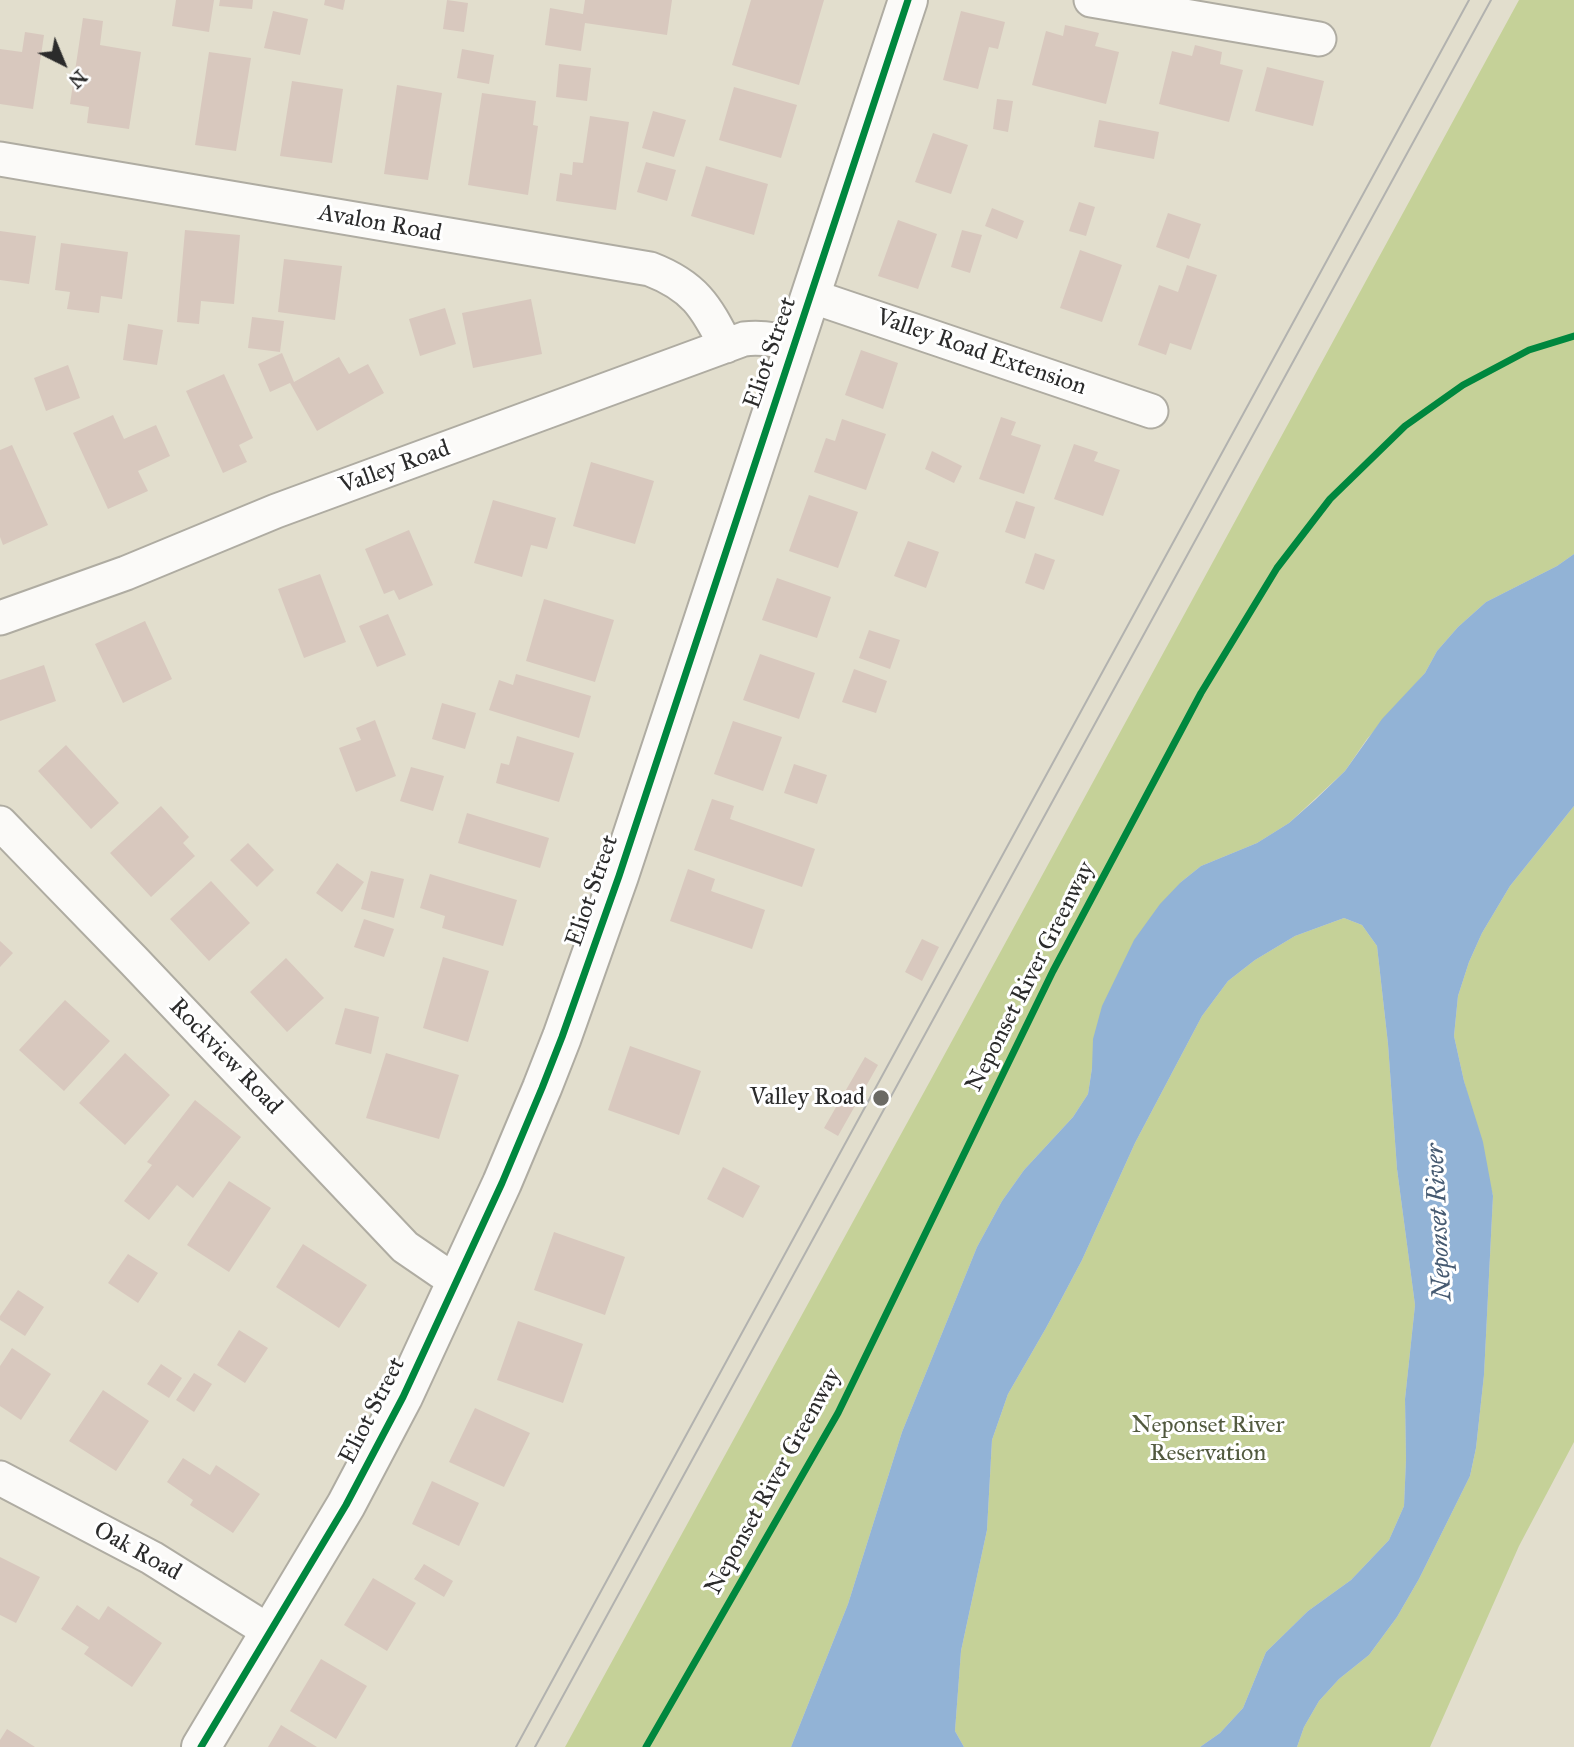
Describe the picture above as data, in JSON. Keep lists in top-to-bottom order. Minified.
{"streets":{"street":["Avalon Road","Eliot Street","Valley Road Extension","Valley Road","Rockview Road","Oak Road"],"cycle path":["Neponset River Greenway"]},"crossings":[["Avalon Road","Valley Road"],["Eliot Street","Valley Road Extension"],["Eliot Street","Valley Road"],["Eliot Street","Rockview Road"],["Eliot Street","Oak Road"]],"water":["Neponset River"],"parks":["Neponset River Reservation"],"places":["Valley Road"],"north":"bottom right"}
